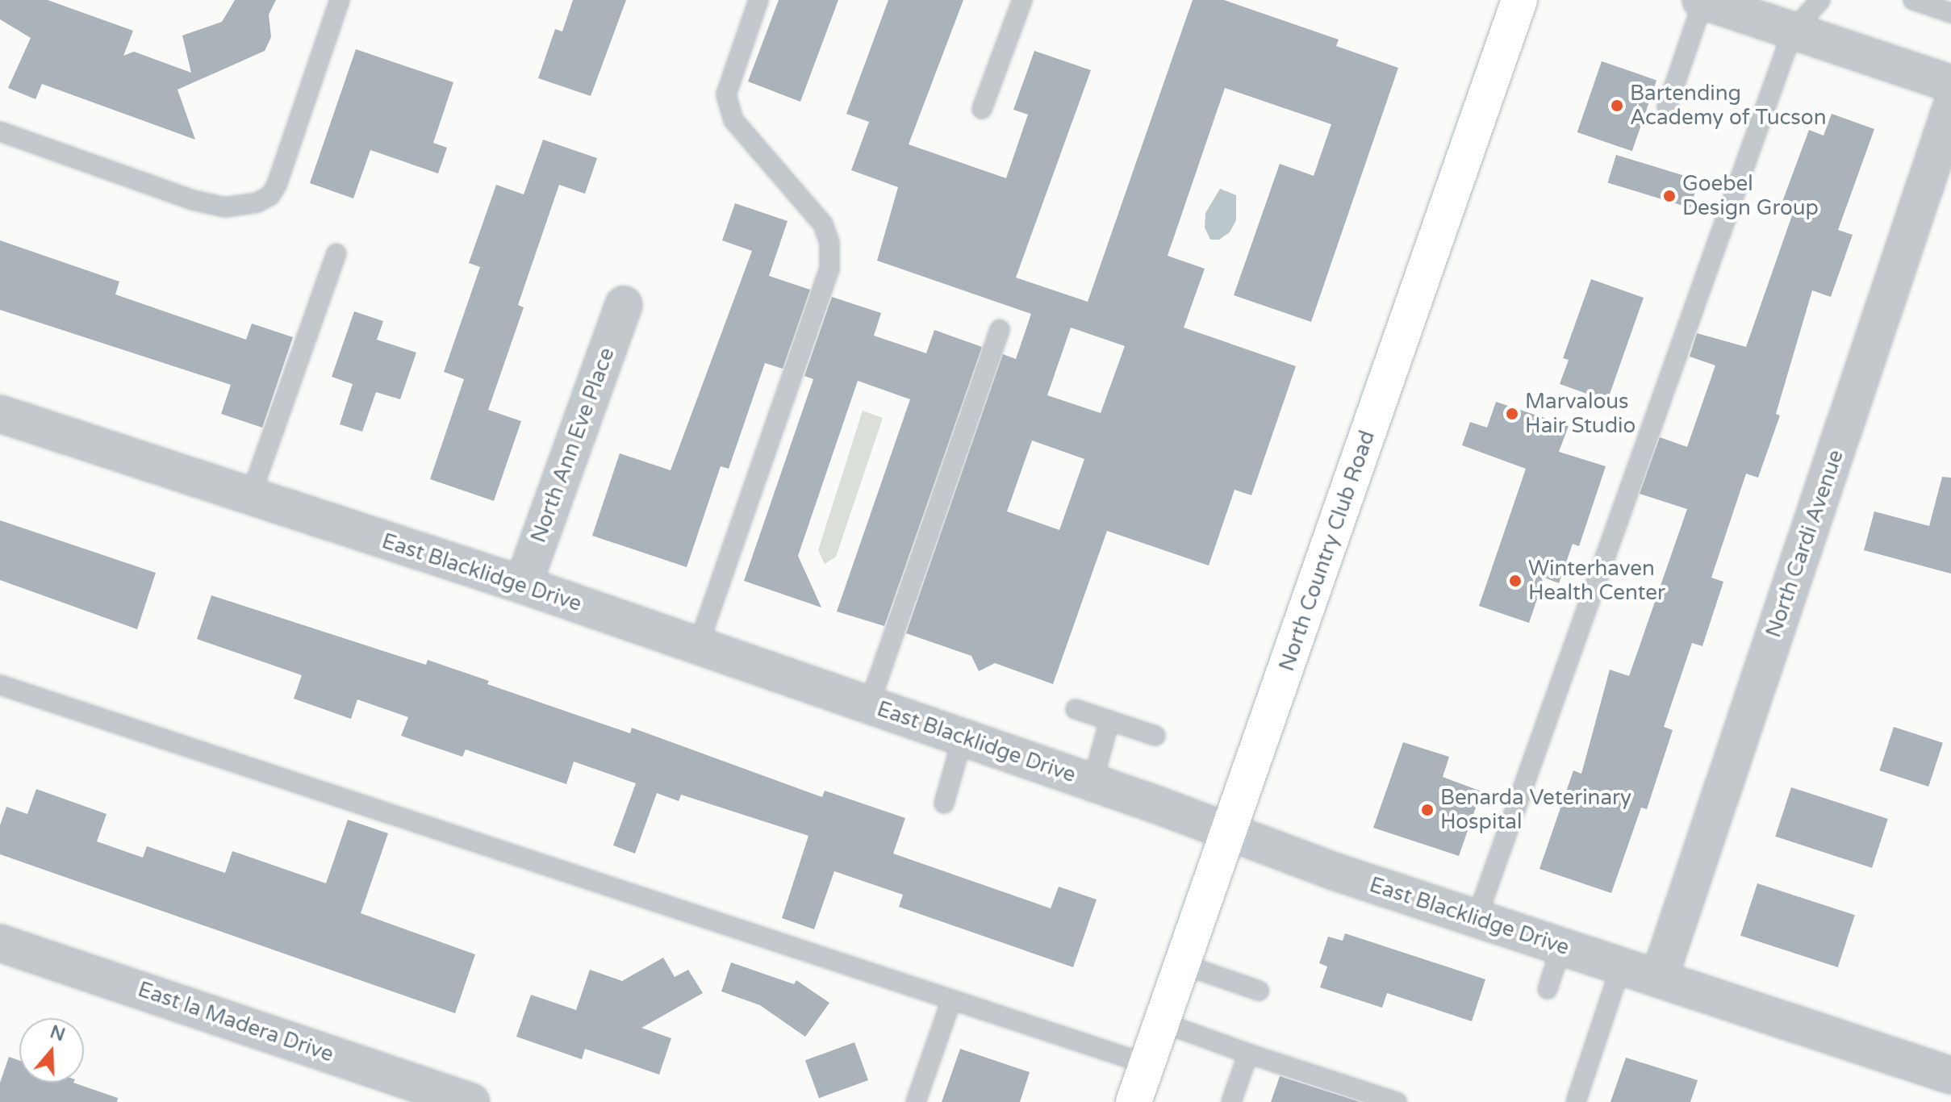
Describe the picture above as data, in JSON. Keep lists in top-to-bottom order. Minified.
{"streets":{"main road":["North Country Club Road"],"street":["North Ann Eve Place","North Cardi Avenue","East Blacklidge Drive","East la Madera Drive"]},"crossings":[["North Ann Eve Place","East Blacklidge Drive"],["North Cardi Avenue","East Blacklidge Drive"],["North Country Club Road","East Blacklidge Drive"]],"places":["Bartending Academy of Tucson","Goebel Design Group","Marvalous Hair Studio","Winterhaven Health Center","Benarda Veterinary Hospital"],"north":"top"}
